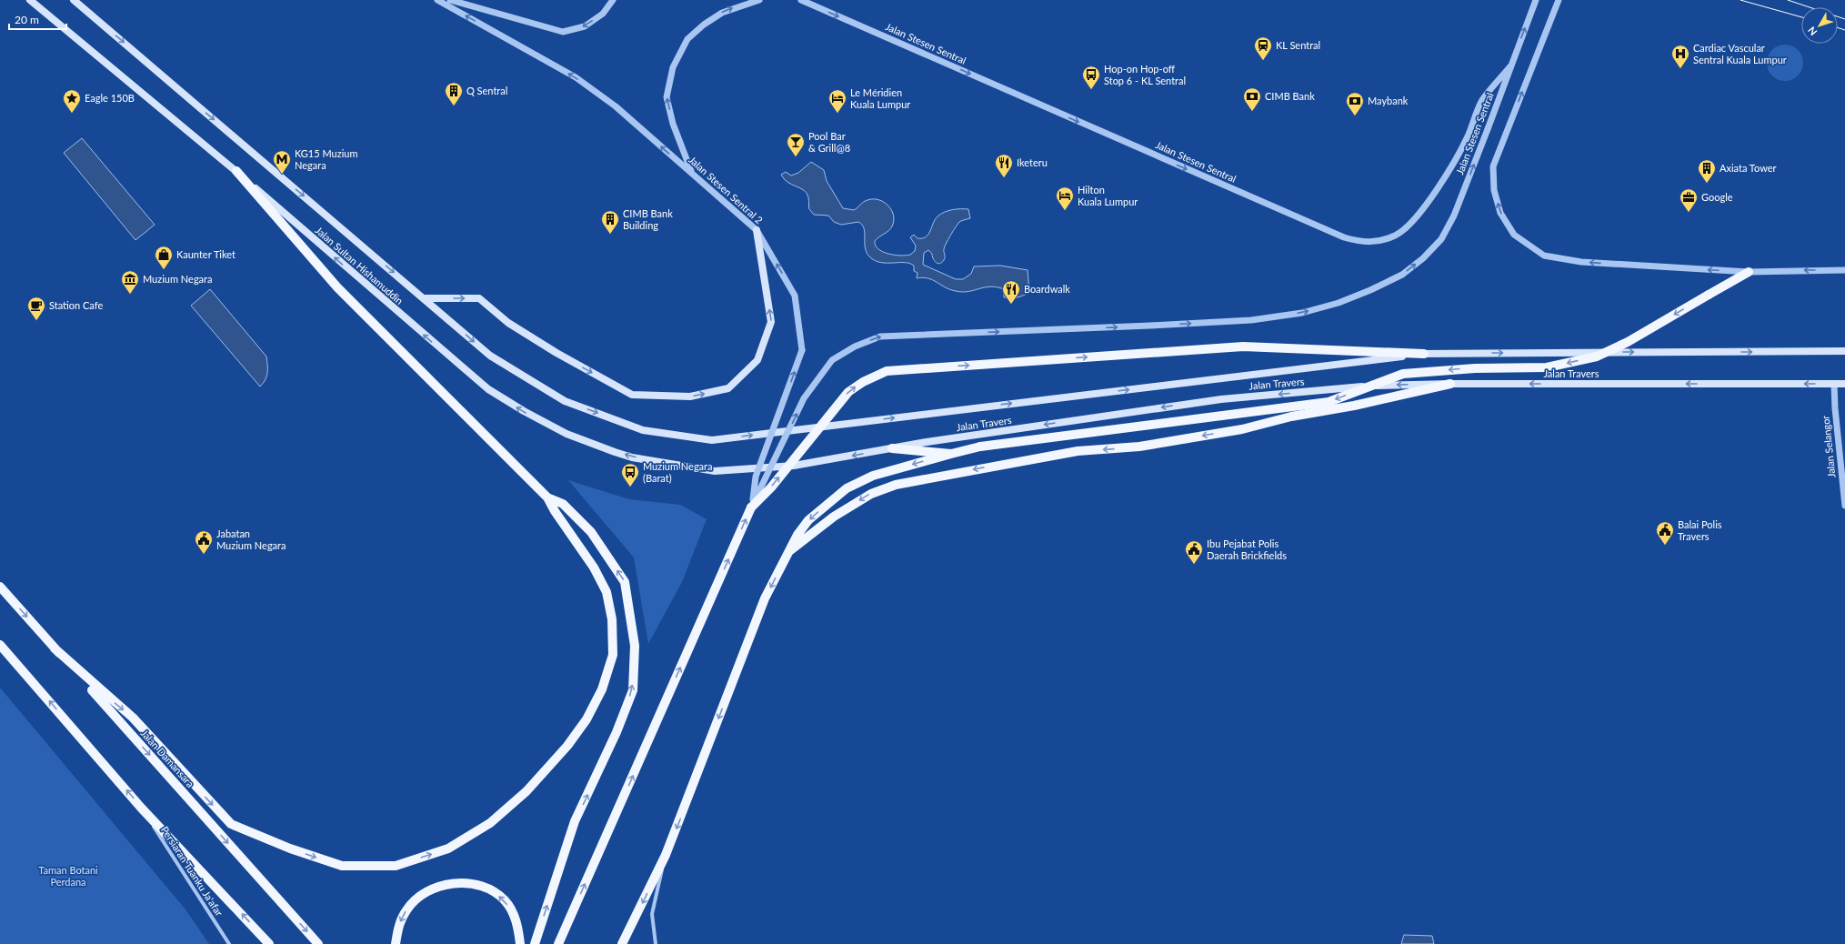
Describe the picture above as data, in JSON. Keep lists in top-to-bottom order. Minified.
{"streets":{"main road":["Jalan Sultan Hishamuddin","Jalan Travers","Jalan Damansara"],"street":["Jalan Stesen Sentral","Jalan Stesen Sentral 2","Jalan Selangor","Persiaran Tuanku Ja'afar"]},"crossings":[["Jalan Stesen Sentral","Jalan Stesen Sentral 2"],["Jalan Sultan Hishamuddin","Jalan Travers"],["Jalan Travers","Jalan Selangor"]],"one_way":["Jalan Stesen Sentral","Jalan Stesen Sentral 2"],"parks":["Taman Botani Perdana"],"places":{"station":["KL Sentral"],"hospital":["Cardiac Vascular Sentral Kuala Lumpur"],"bus stop":["Hop-on Hop-off Stop 6 - KL Sentral","Muzium Negara (Barat)"],"building":["Q Sentral","Axiata Tower","CIMB Bank Building"],"bank":["CIMB Bank","Maybank"],"place":["Eagle 150B"],"hotel":["Le Méridien Kuala Lumpur","Hilton Kuala Lumpur"],"bar":["Pool Bar & Grill@8"],"metro station":["KG15 Muzium Negara"],"restaurant":["Iketeru","Boardwalk"],"office":["Google"],"shop":["Kaunter Tiket"],"museum":["Muzium Negara"],"cafe":["Station Cafe"],"public building":["Balai Polis Travers","Jabatan Muzium Negara","Ibu Pejabat Polis Daerah Brickfields"]},"scale_bar":"20 m","north":"bottom left"}
